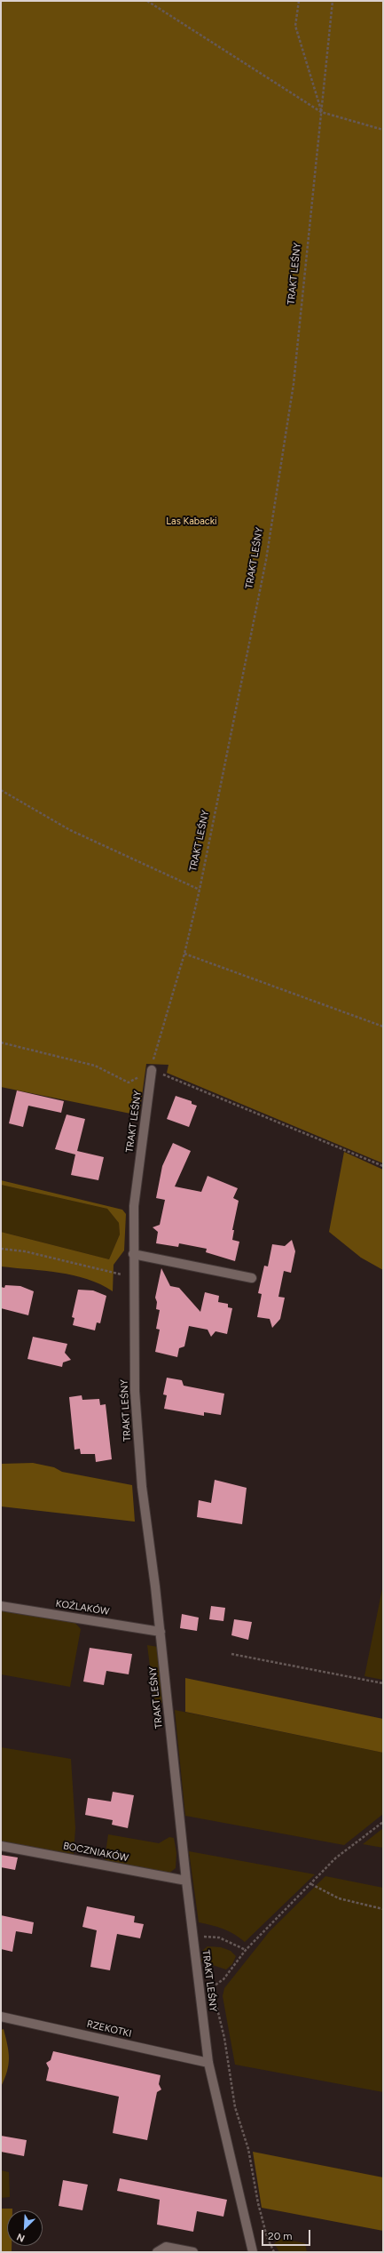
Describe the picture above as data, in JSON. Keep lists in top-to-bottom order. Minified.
{"streets":{"street":["TRAKT LEŚNY","KOŹLAKÓW","BOCZNIAKÓW","RZEKOTKI"]},"crossings":[["TRAKT LEŚNY","KOŹLAKÓW"],["TRAKT LEŚNY","BOCZNIAKÓW"],["TRAKT LEŚNY","RZEKOTKI"]],"parks":["Las Kabacki"],"scale_bar":"20 m","north":"bottom left"}
